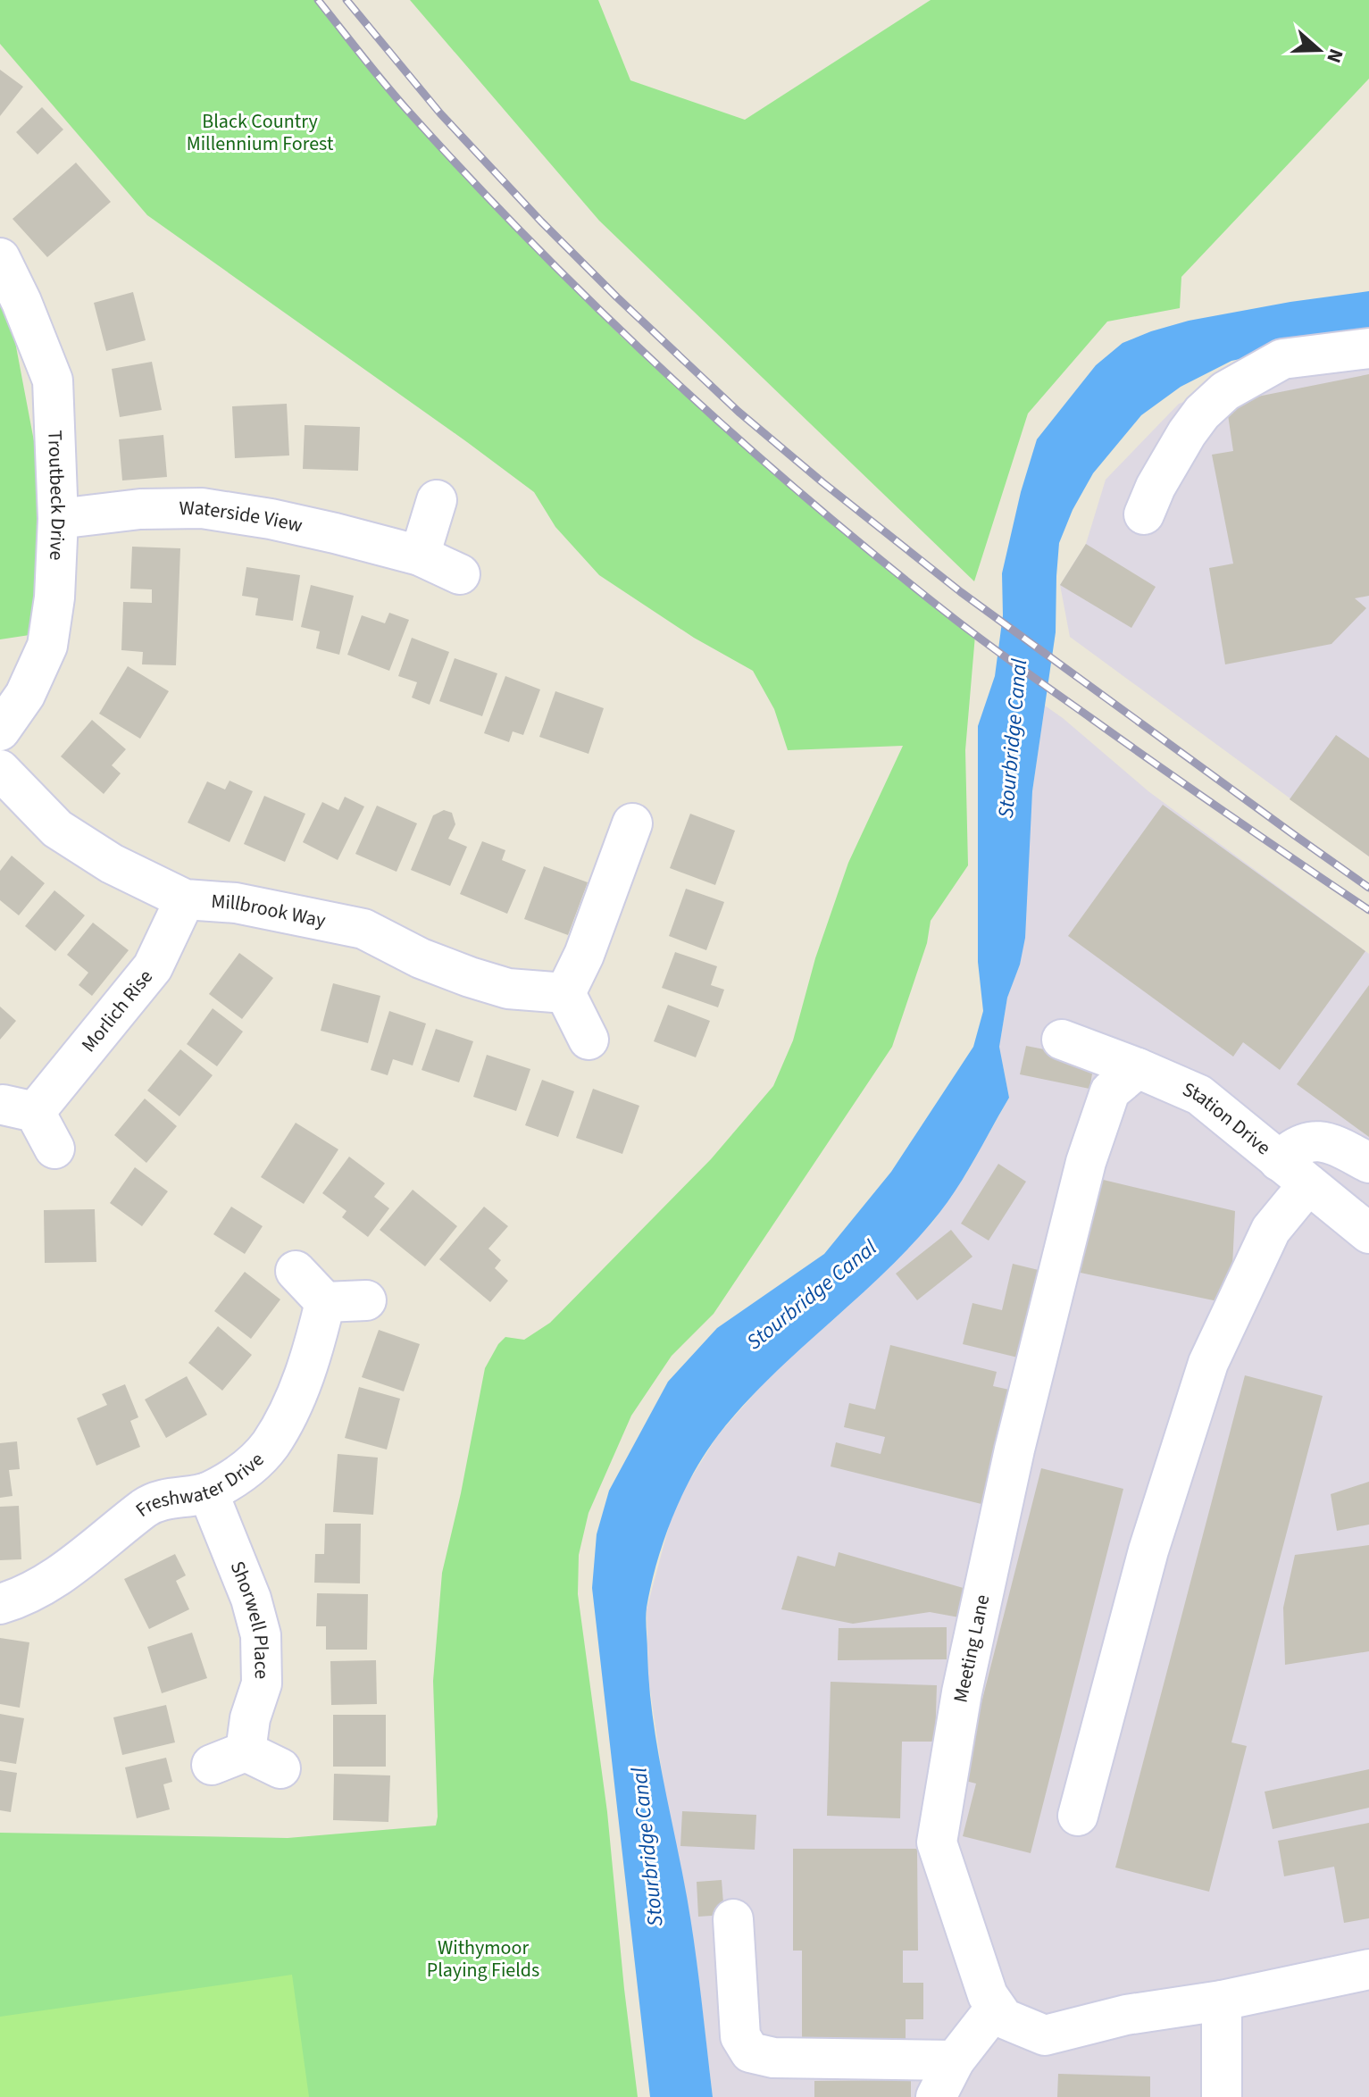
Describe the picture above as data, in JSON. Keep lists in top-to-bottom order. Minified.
{"streets":{"street":["Troutbeck Drive","Waterside View","Millbrook Way","Morlich Rise","Station Drive","Freshwater Drive","Shorwell Place","Meeting Lane"]},"crossings":[["Troutbeck Drive","Waterside View"],["Millbrook Way","Morlich Rise"],["Station Drive","Meeting Lane"],["Freshwater Drive","Shorwell Place"]],"water":["Stourbridge Canal"],"parks":["Black Country Millennium Forest","Withymoor Playing Fields"],"north":"right"}
